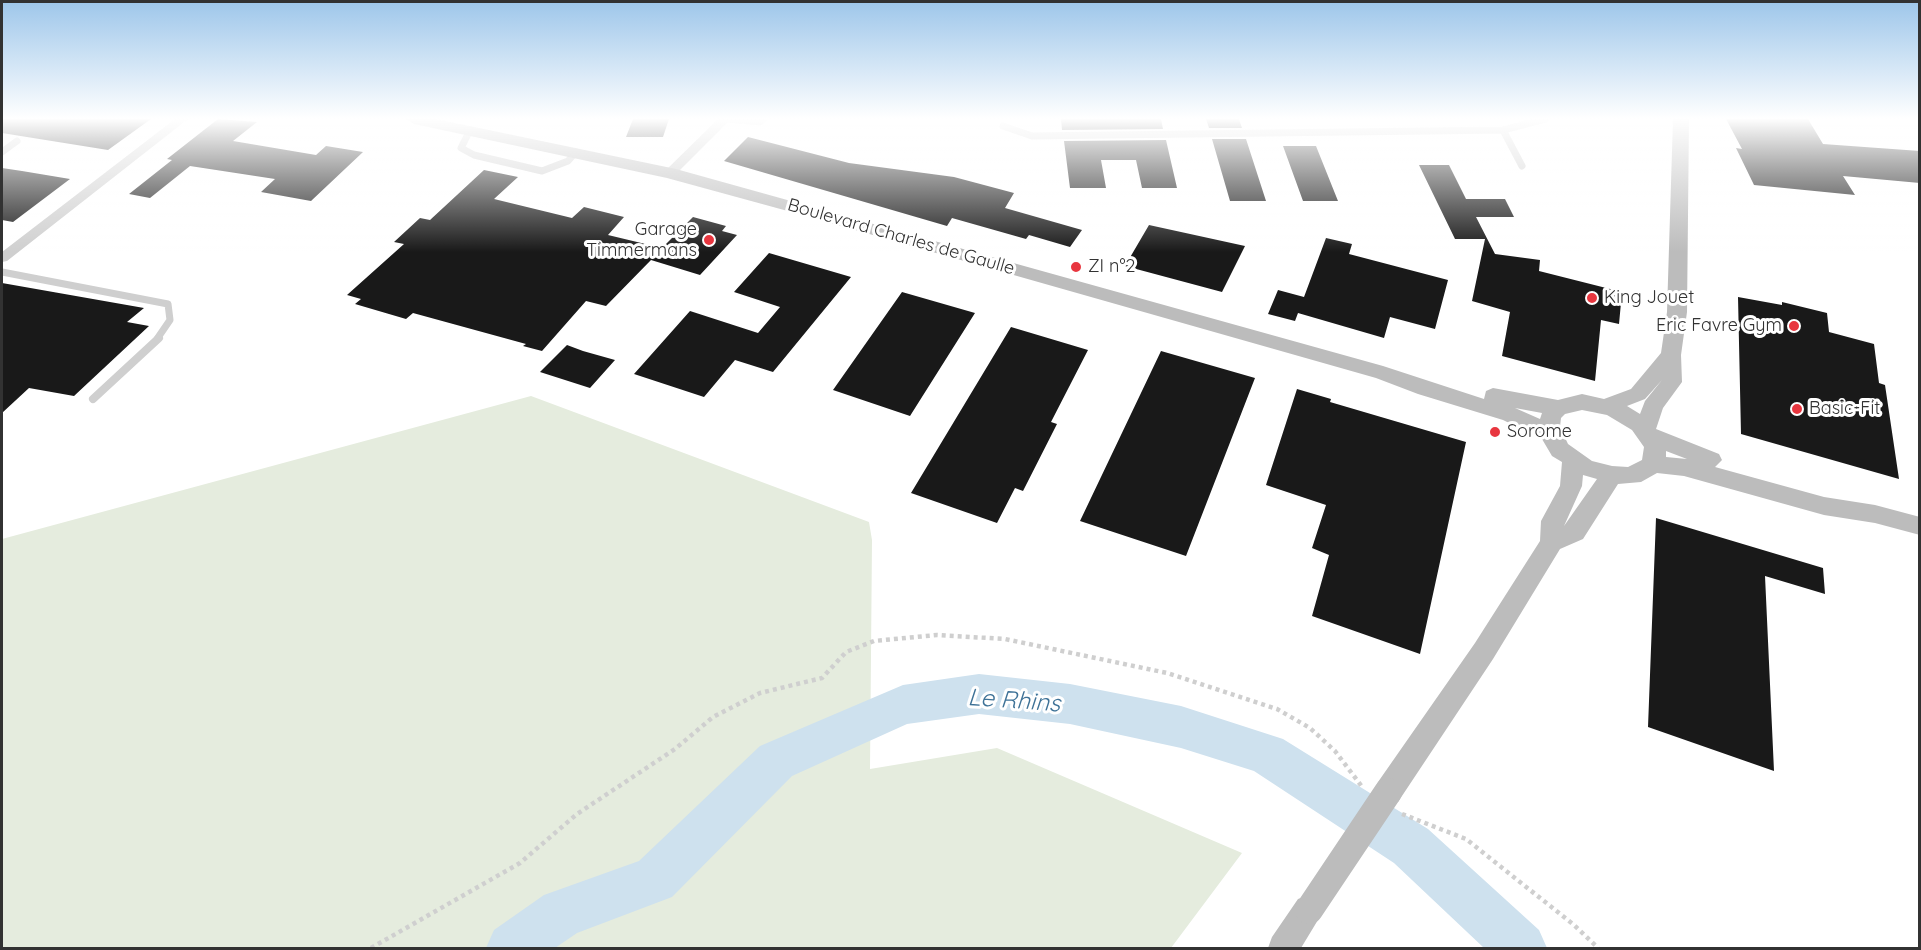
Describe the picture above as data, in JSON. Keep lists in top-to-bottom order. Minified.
{"streets":{"street":["Boulevard Charles de Gaulle"]},"water":["Le Rhins"],"places":["Garage Timmermans","ZI n°2","King Jouet","Eric Favre Gym","Basic-Fit","Sorome"]}
